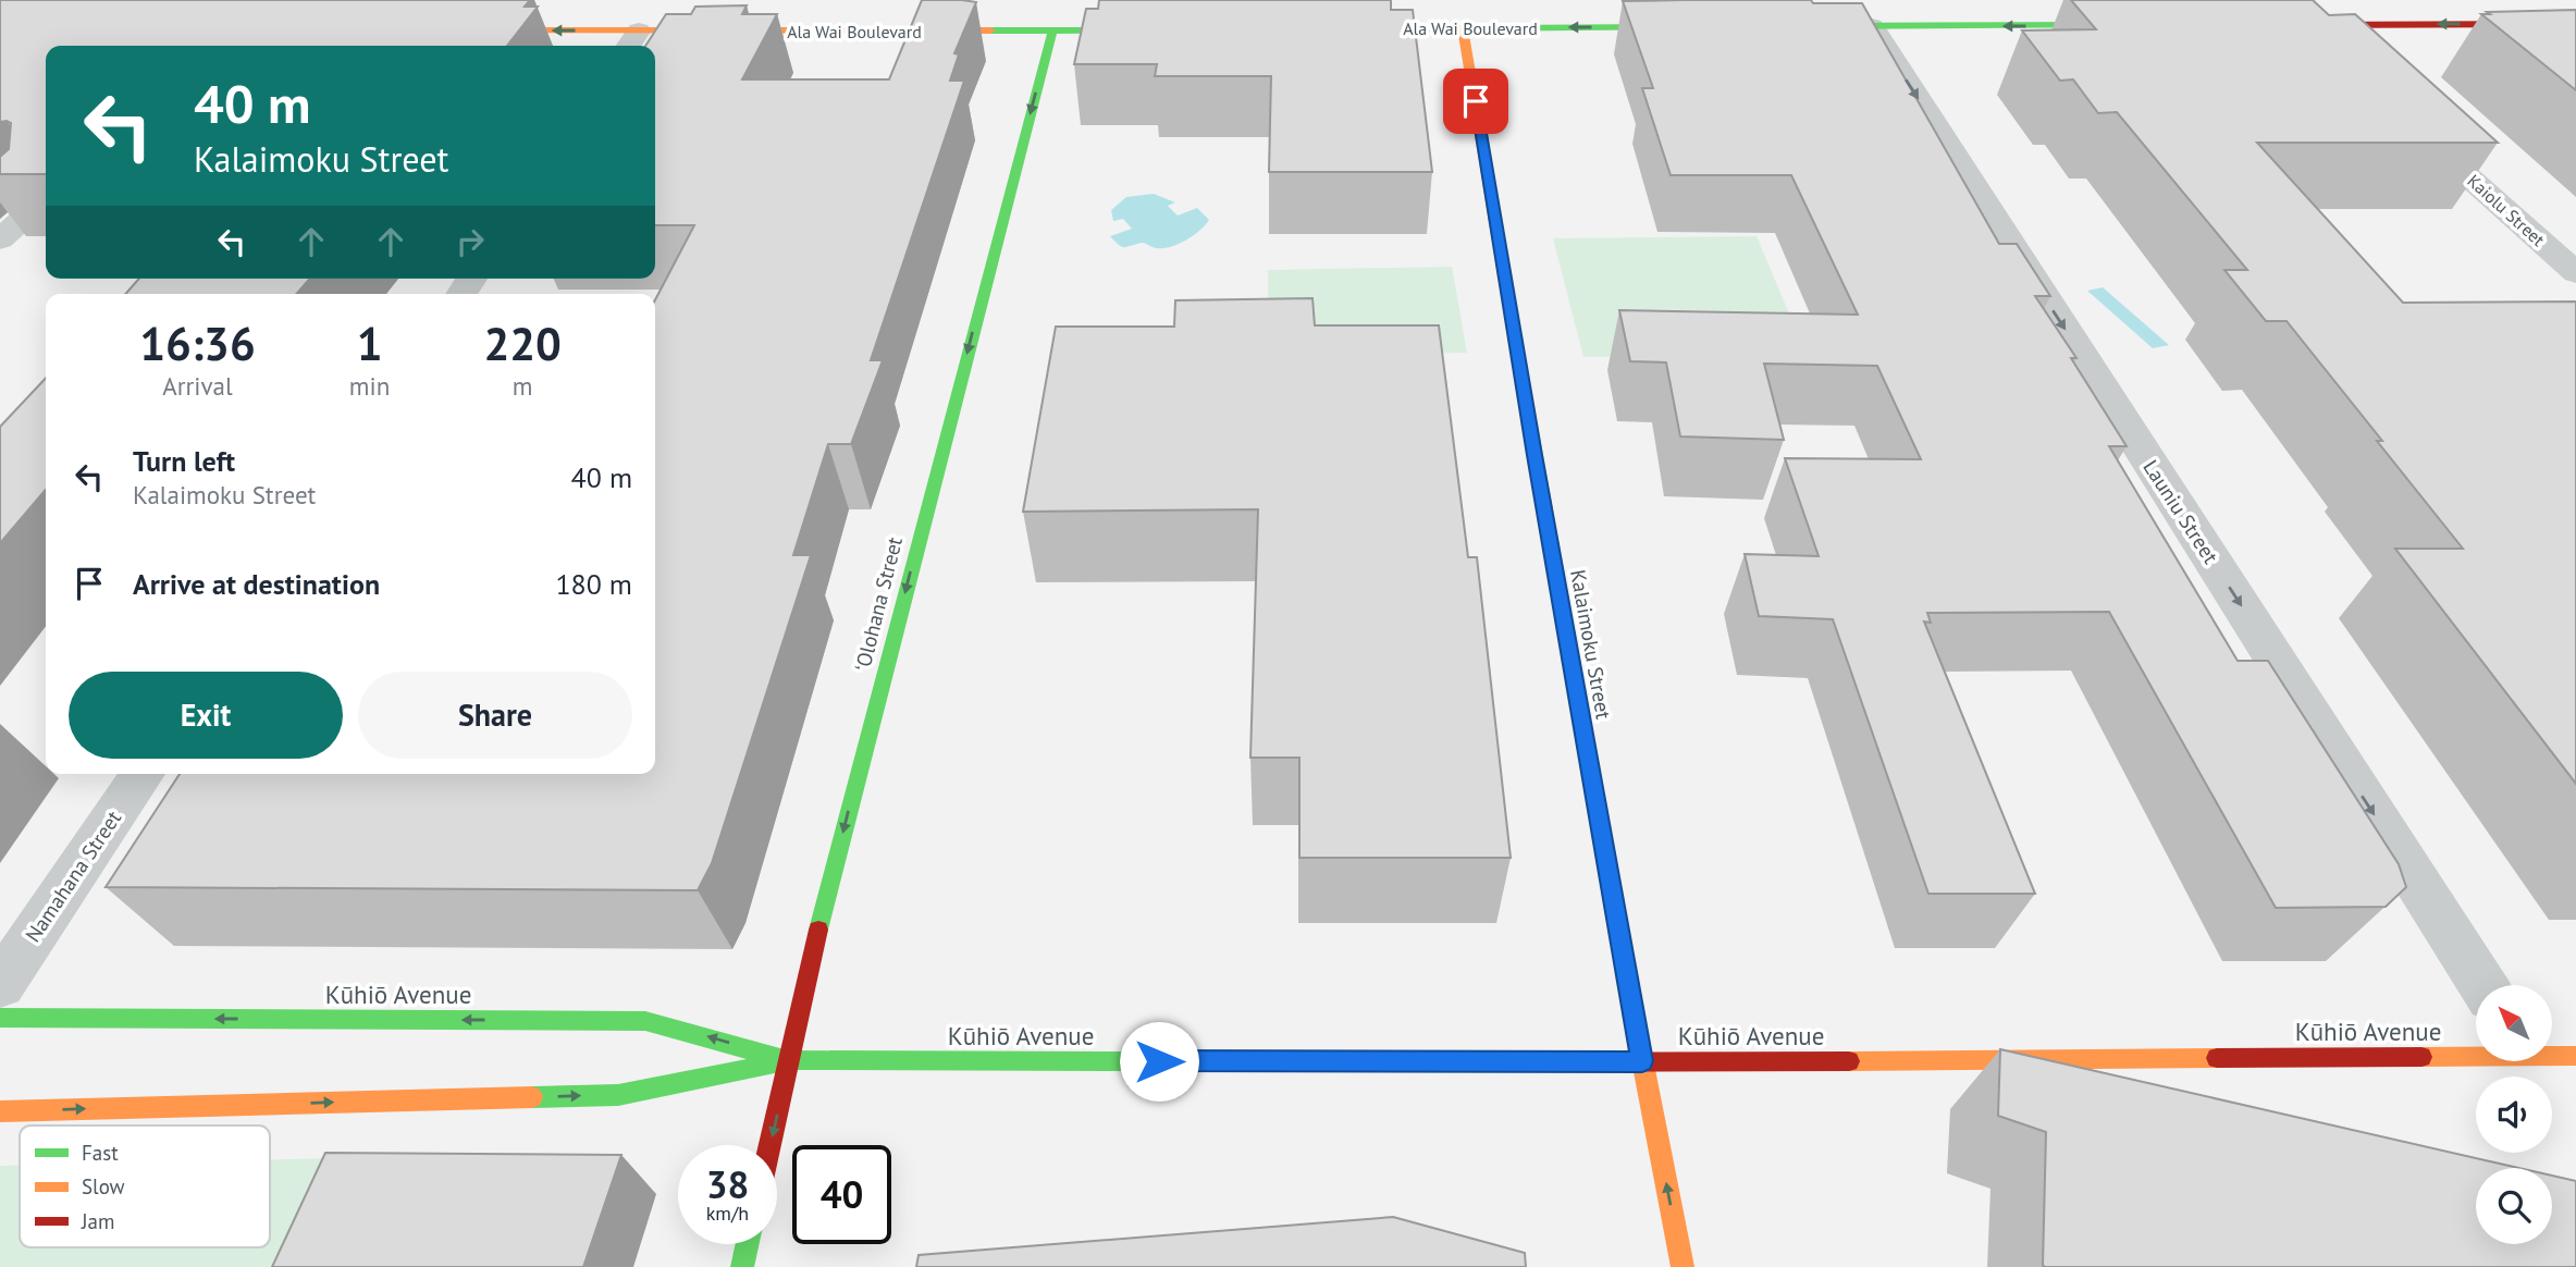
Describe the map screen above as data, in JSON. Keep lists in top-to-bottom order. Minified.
{"streets":{"street":["Ala Wai Boulevard","Kaiolu Street","Launiu Street","ʻOlohana Street","Kalaimoku Street","Namahana Street","Kūhiō Avenue"]},"crossings":[["Ala Wai Boulevard","ʻOlohana Street"],["Ala Wai Boulevard","Kalaimoku Street"],["ʻOlohana Street","Kūhiō Avenue"],["Kalaimoku Street","Kūhiō Avenue"]],"one_way":["Ala Wai Boulevard","Launiu Street","ʻOlohana Street"],"legend":["Fast","Slow","Jam"],"north":"top left","page":{"turn":["40 m","Kalaimoku Street"],"eta":["16:36","Arrival","1","min","220","m"],"list":[{"name":"Turn left","note":"Kalaimoku Street","value":"40 m"},{"name":"Arrive at destination","value":"180 m"}],"buttons":["Exit","Share"],"speed":"38 km/h","limit":"40"}}
